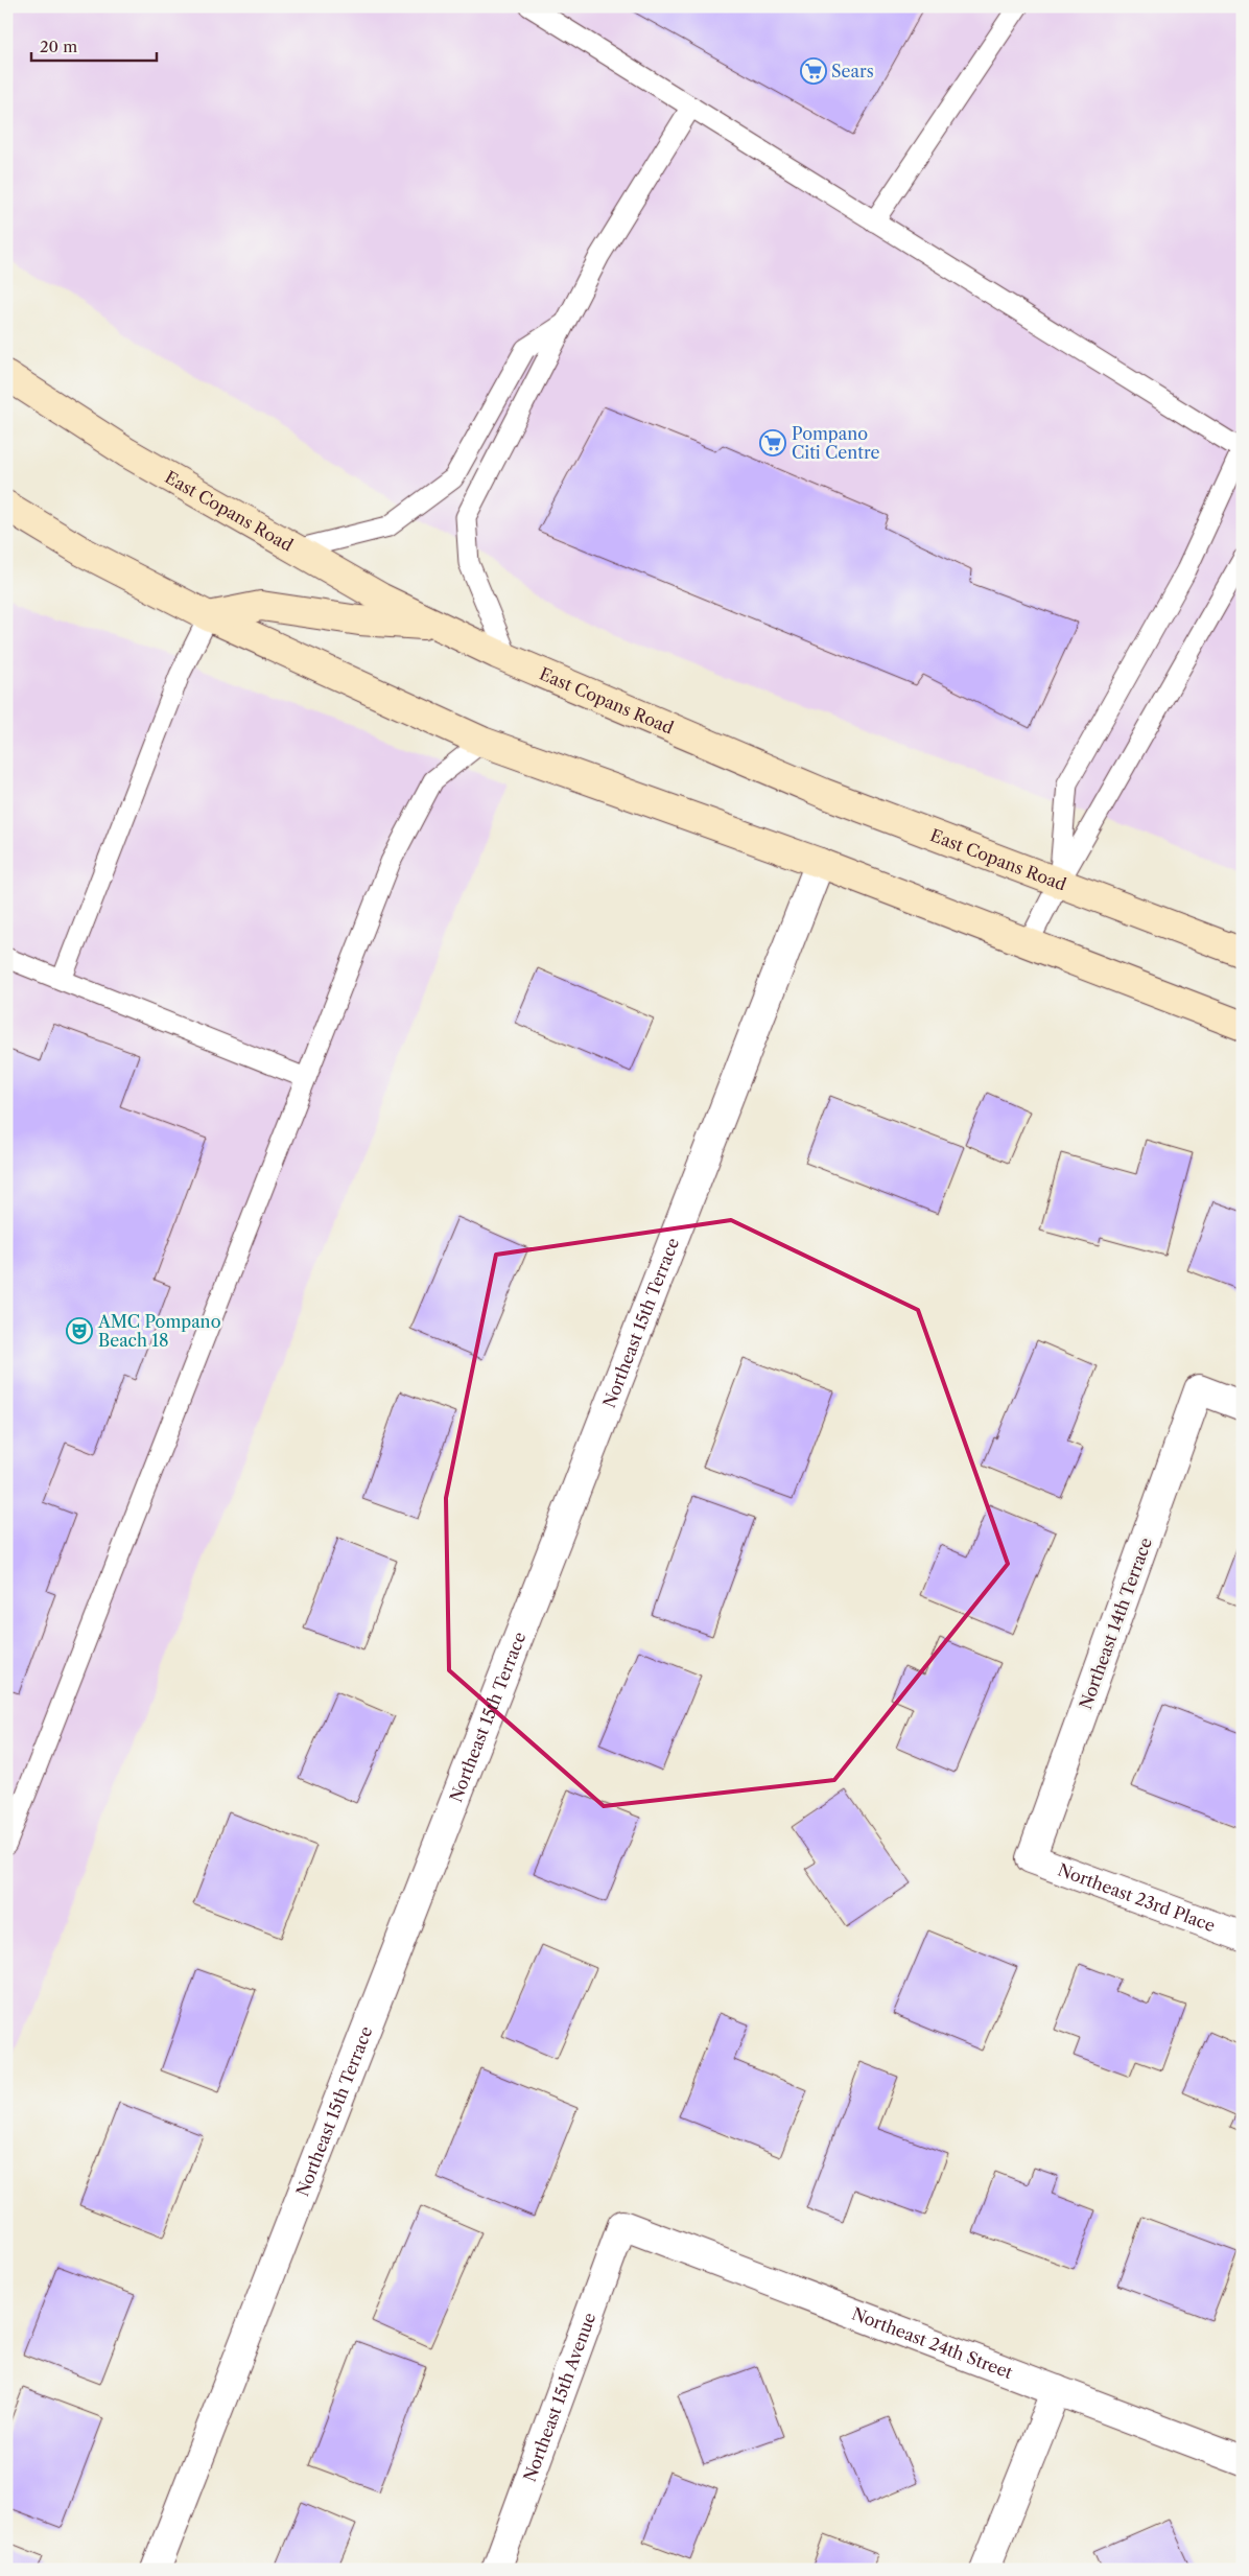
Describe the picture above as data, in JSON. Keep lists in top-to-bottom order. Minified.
{"streets":{"main road":["East Copans Road"],"street":["Northeast 15th Terrace","Northeast 14th Terrace","Northeast 23rd Place","Northeast 24th Street","Northeast 15th Avenue"]},"crossings":[["Northeast 14th Terrace","Northeast 23rd Place"],["Northeast 24th Street","Northeast 15th Avenue"]],"places":{"supermarket":["Sears","Pompano Citi Centre"],"theatre":["AMC Pompano Beach 18"]},"scale_bar":"20 m"}
